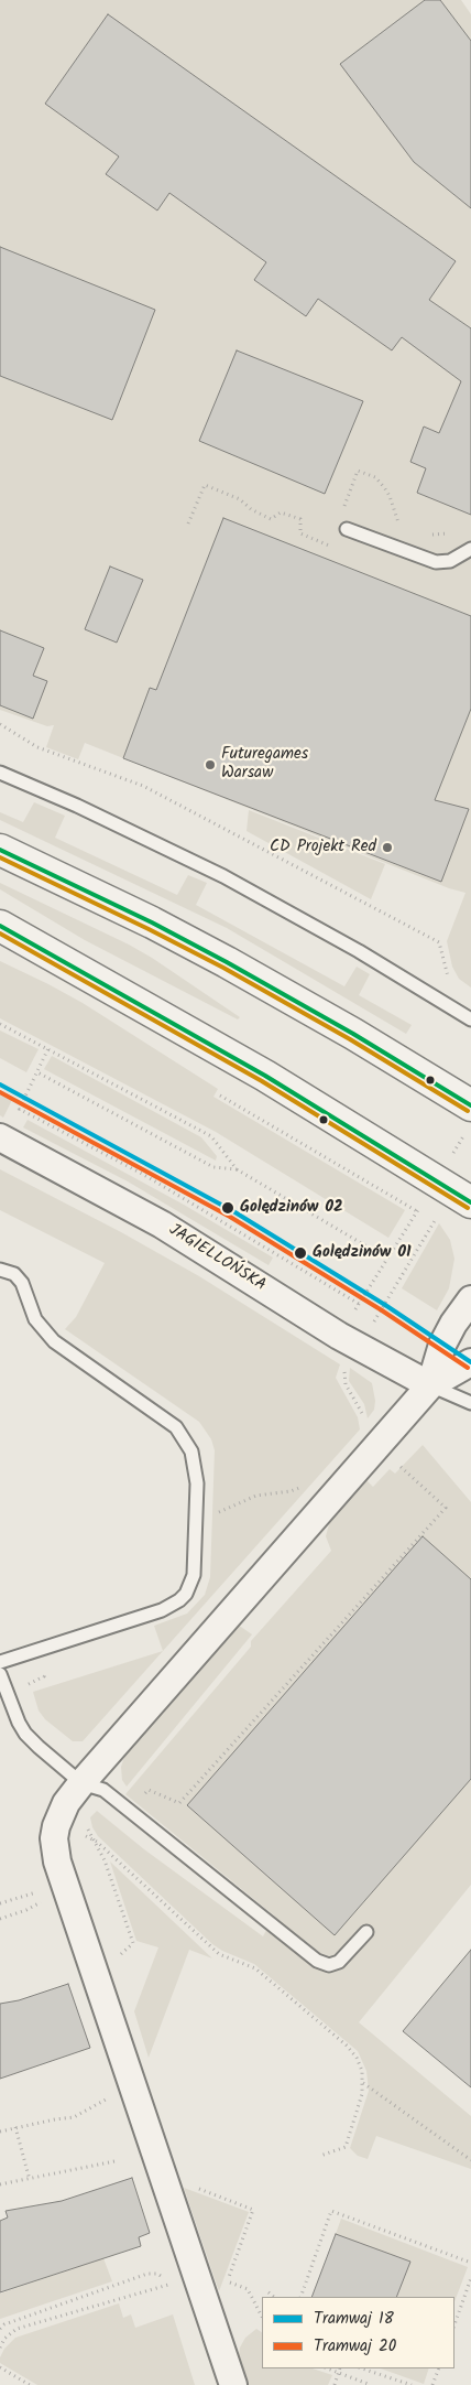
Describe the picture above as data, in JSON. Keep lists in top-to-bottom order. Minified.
{"streets":{"street":["JAGIELLOŃSKA"]},"places":["Futuregames Warsaw","CD Projekt Red","Golędzinów 02","Golędzinów 01"],"lines":["tram line 18","tram line 20"],"legend":["Tramwaj 18","Tramwaj 20"]}
